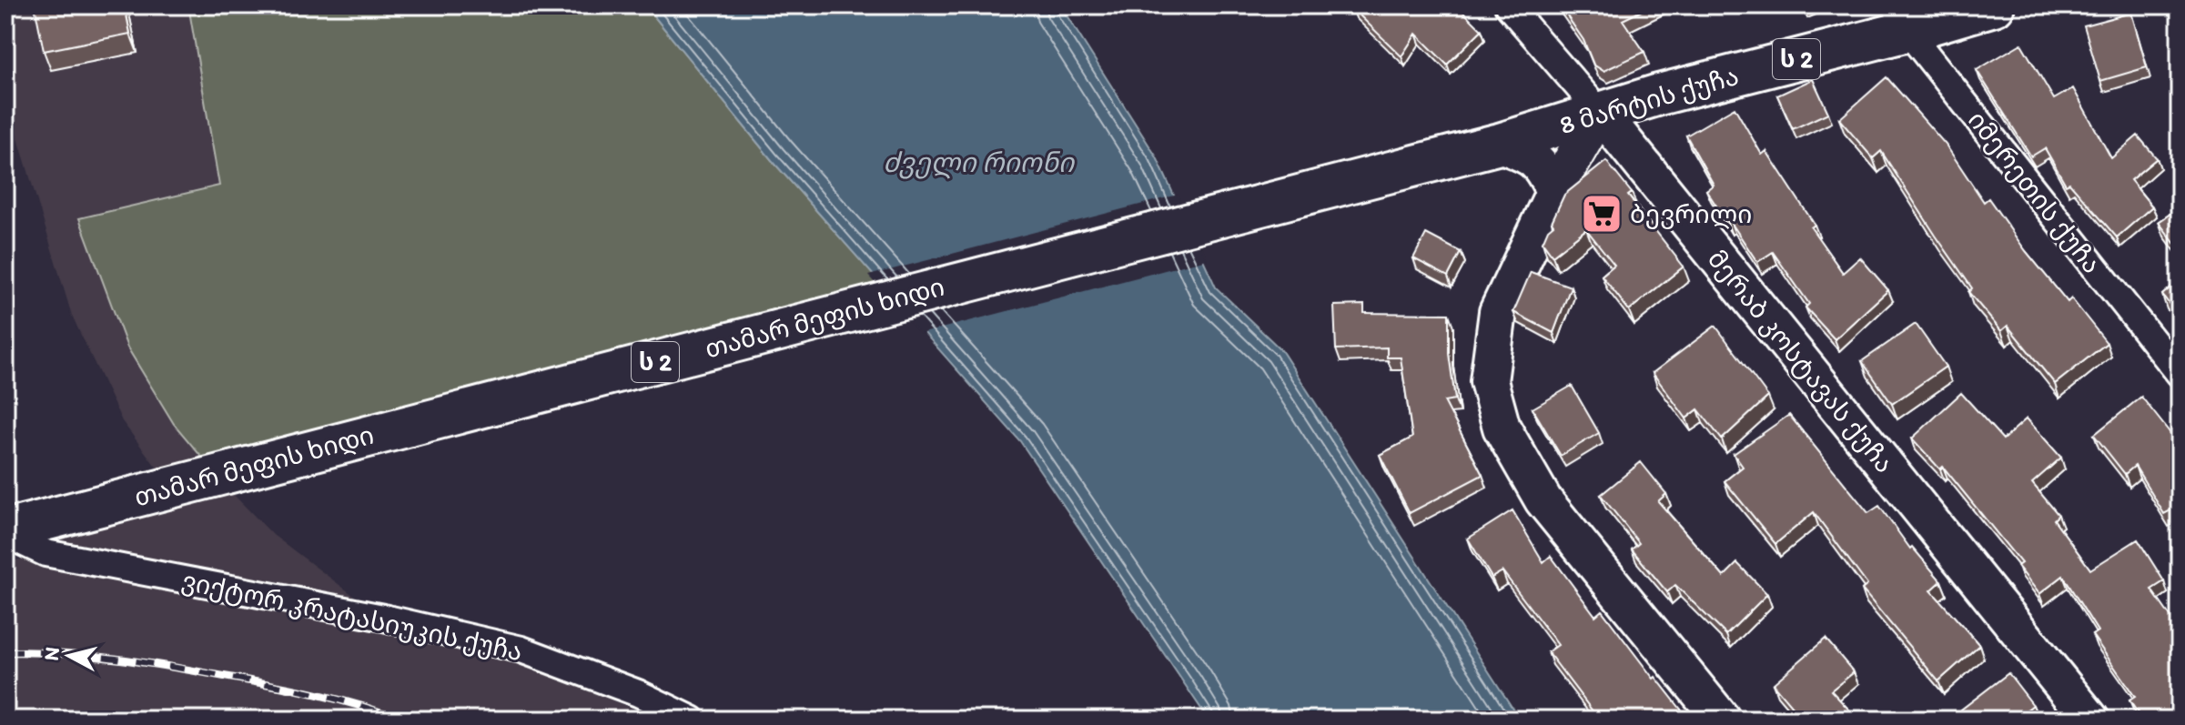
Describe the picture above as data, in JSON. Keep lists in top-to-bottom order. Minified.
{"streets":{"highway":["ს 2","8 მარტის ქუჩა","თამარ მეფის ხიდი"],"street":["იმერეთის ქუჩა","მერაბ კოსტავას ქუჩა","ვიქტორ კრატასიუკის ქუჩა"]},"crossings":[["8 მარტის ქუჩა","იმერეთის ქუჩა"],["8 მარტის ქუჩა","თამარ მეფის ხიდი"],["8 მარტის ქუჩა","მერაბ კოსტავას ქუჩა"],["თამარ მეფის ხიდი","ვიქტორ კრატასიუკის ქუჩა"]],"water":["ძველი რიონი"],"places":{"supermarket":["ბევრილი"]},"north":"left"}
